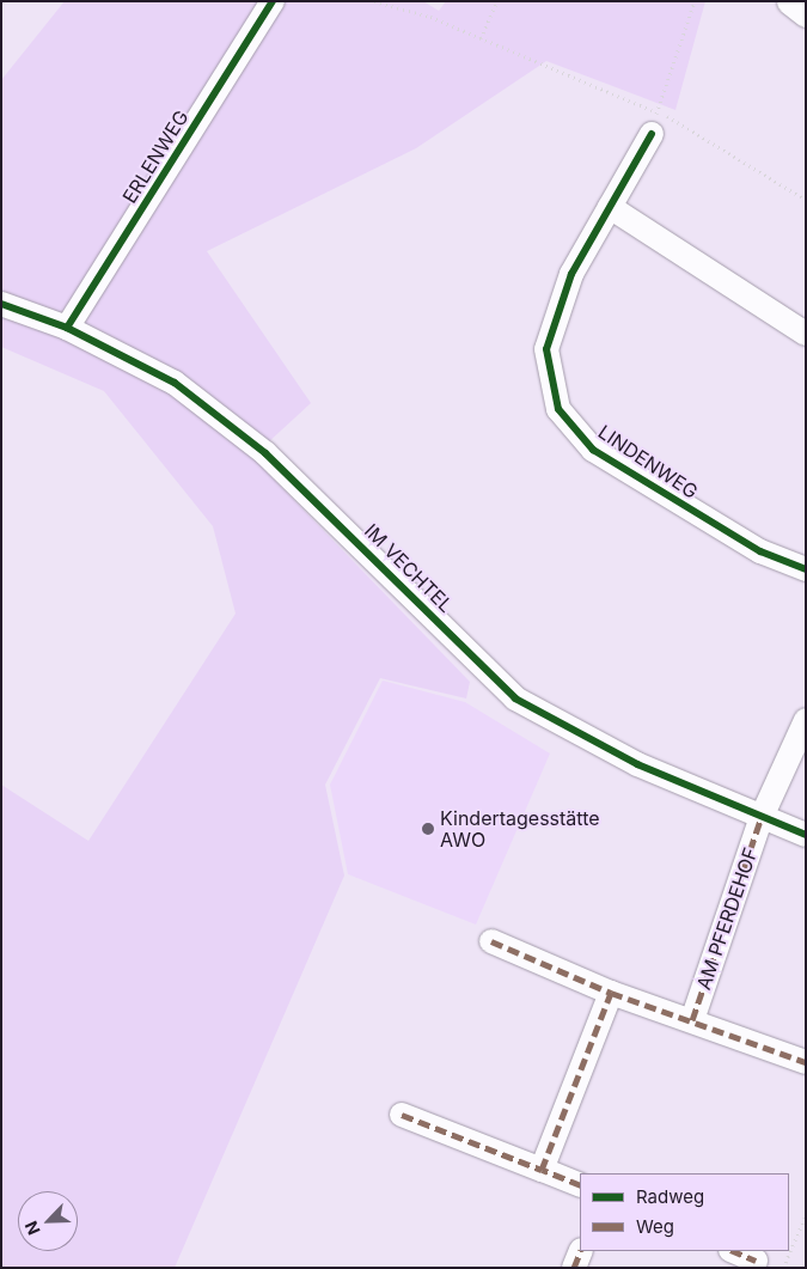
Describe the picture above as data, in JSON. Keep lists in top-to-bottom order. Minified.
{"streets":{"street":["ERLENWEG","LINDENWEG","IM VECHTEL","AM PFERDEHOF"]},"crossings":[["ERLENWEG","IM VECHTEL"],["IM VECHTEL","AM PFERDEHOF"]],"places":["Kindertagesstätte AWO"],"legend":["Radweg","Weg"],"north":"bottom left"}
